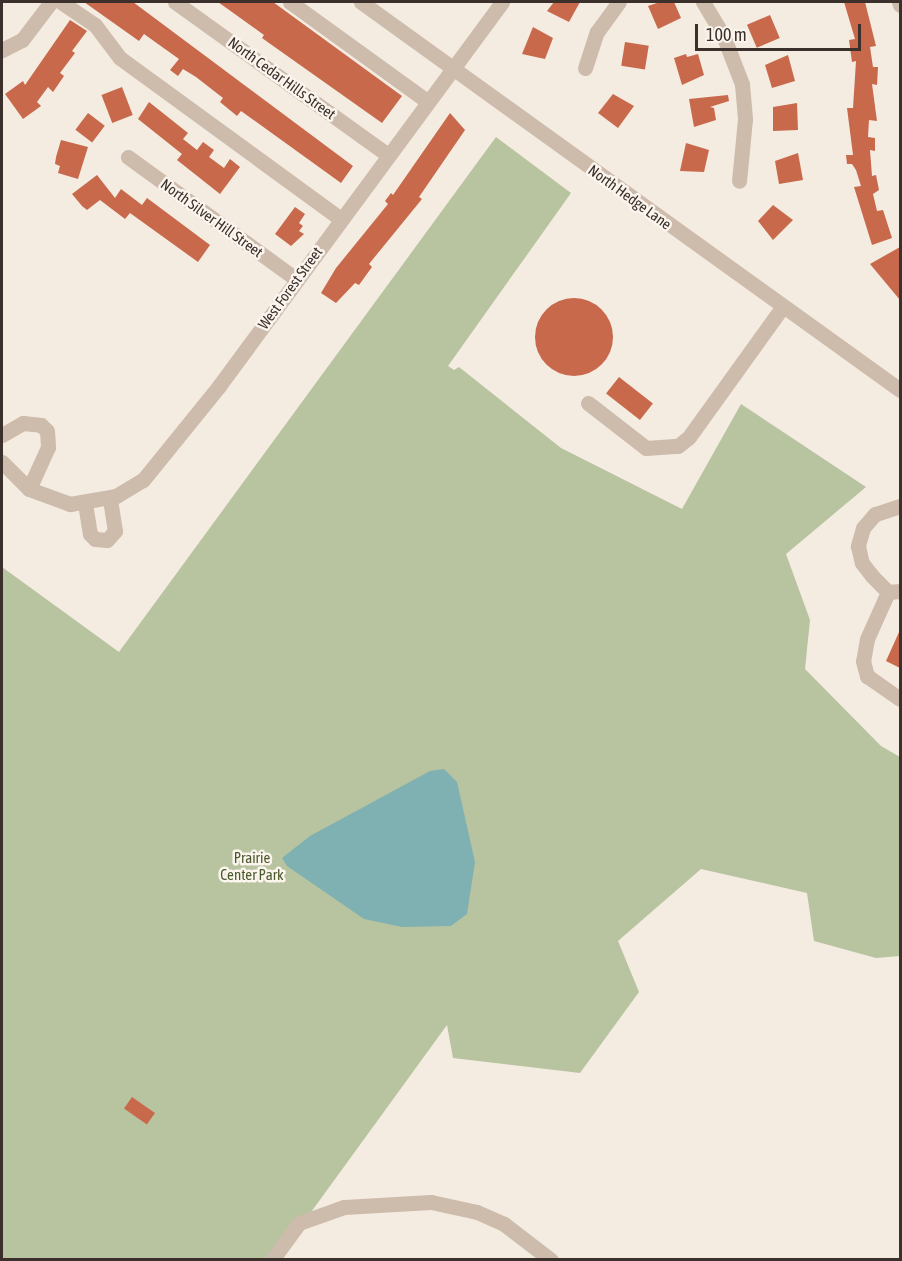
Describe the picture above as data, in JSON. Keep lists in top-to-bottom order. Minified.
{"streets":{"street":["North Cedar Hills Street","North Hedge Lane","North Silver Hill Street","West Forest Street"]},"crossings":[["North Cedar Hills Street","West Forest Street"],["North Hedge Lane","West Forest Street"],["North Silver Hill Street","West Forest Street"]],"parks":["Prairie Center Park"],"scale_bar":"100 m"}
